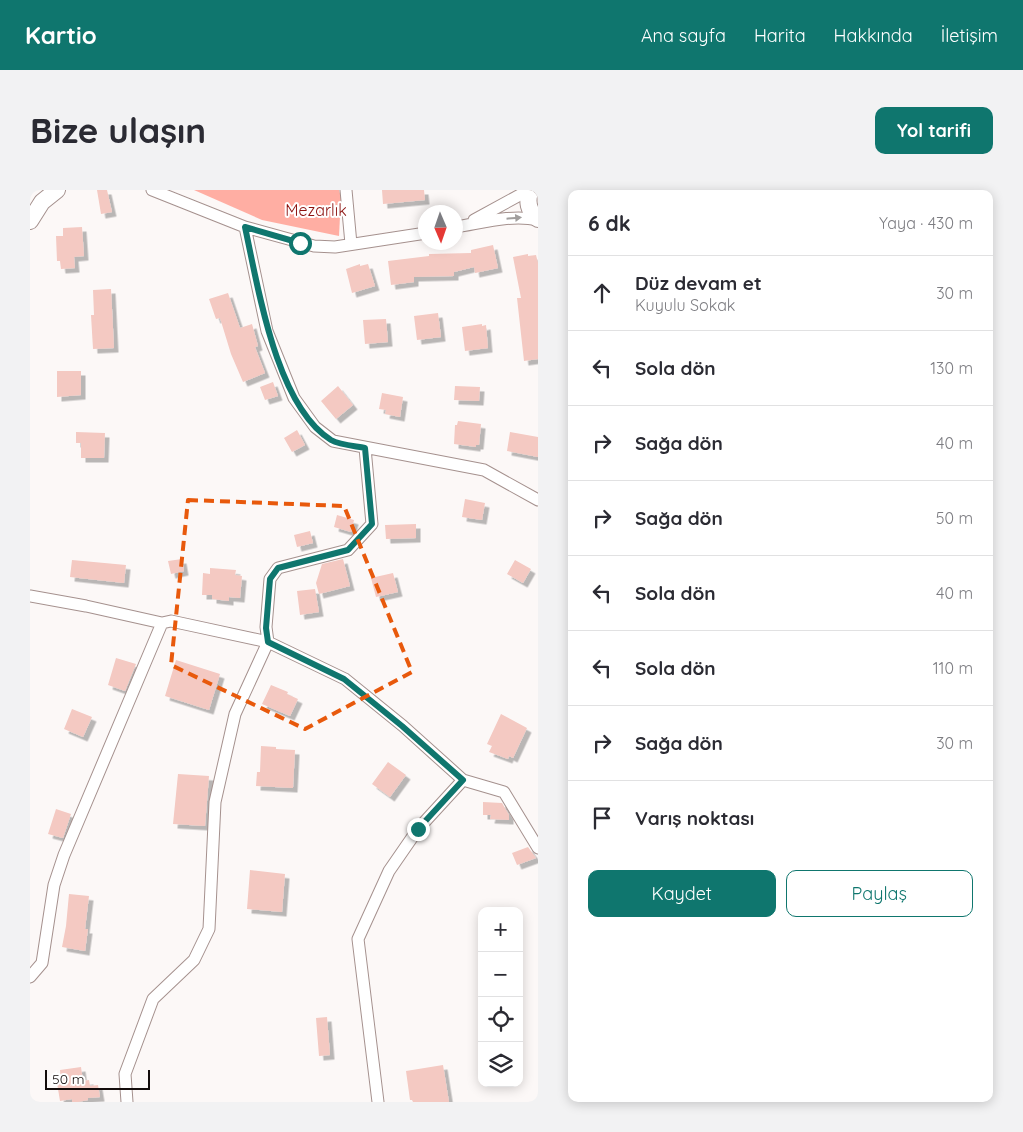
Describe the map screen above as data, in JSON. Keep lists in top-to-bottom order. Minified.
{"parks":["Mezarlık"],"scale_bar":"50 m","north":"bottom","page":{"header":"Kartio","nav":["Ana sayfa","Harita","Hakkında","İletişim"],"buttons":["Yol tarifi",["Kaydet","Paylaş"]],"title":"Bize ulaşın","heading":["6 dk","Yaya · 430 m"],"list":[["Düz devam et","Kuyulu Sokak","30 m"],["Sola dön","130 m"],["Sağa dön","40 m"],["Sağa dön","50 m"],["Sola dön","40 m"],["Sola dön","110 m"],["Sağa dön","30 m"],"Varış noktası"],"map_buttons":["+","−"],"scale":"50 m"}}
